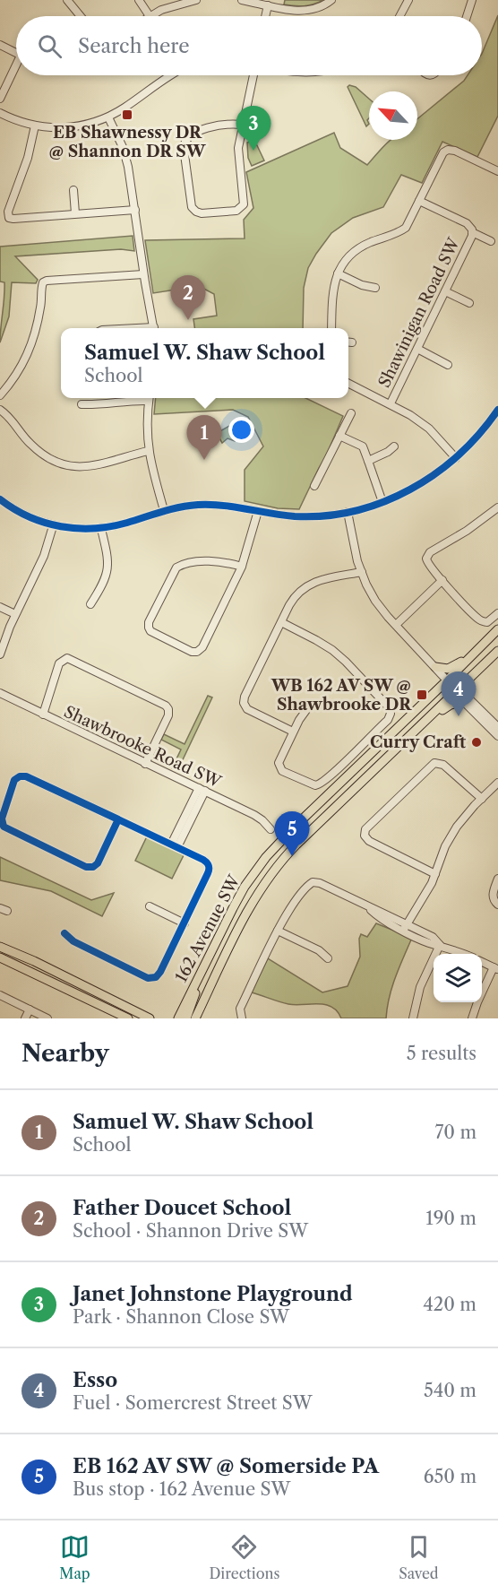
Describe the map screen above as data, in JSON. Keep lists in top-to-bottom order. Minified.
{"streets":{"main road":["162 Avenue SW"],"street":["Shawinigan Road SW","Shawbrooke Road SW"]},"places":{"transit":["EB Shawnessy DR @ Shannon DR SW","WB 162 AV SW @ Shawbrooke DR"],"other":["Curry Craft"]},"north":"top left","page":{"search":"Search here","pins":["3","2","1","4","5"],"popup":["Samuel W. Shaw School","School"],"heading":["Nearby","5 results"],"list":[{"mark":"1","name":"Samuel W. Shaw School","note":"School","value":"70 m"},{"mark":"2","name":"Father Doucet School","note":"School · Shannon Drive SW","value":"190 m"},{"mark":"3","name":"Janet Johnstone Playground","note":"Park · Shannon Close SW","value":"420 m"},{"mark":"4","name":"Esso","note":"Fuel · Somercrest Street SW","value":"540 m"},{"mark":"5","name":"EB 162 AV SW @ Somerside PA","note":"Bus stop · 162 Avenue SW","value":"650 m"}],"nav":["Map","Directions","Saved"]}}
